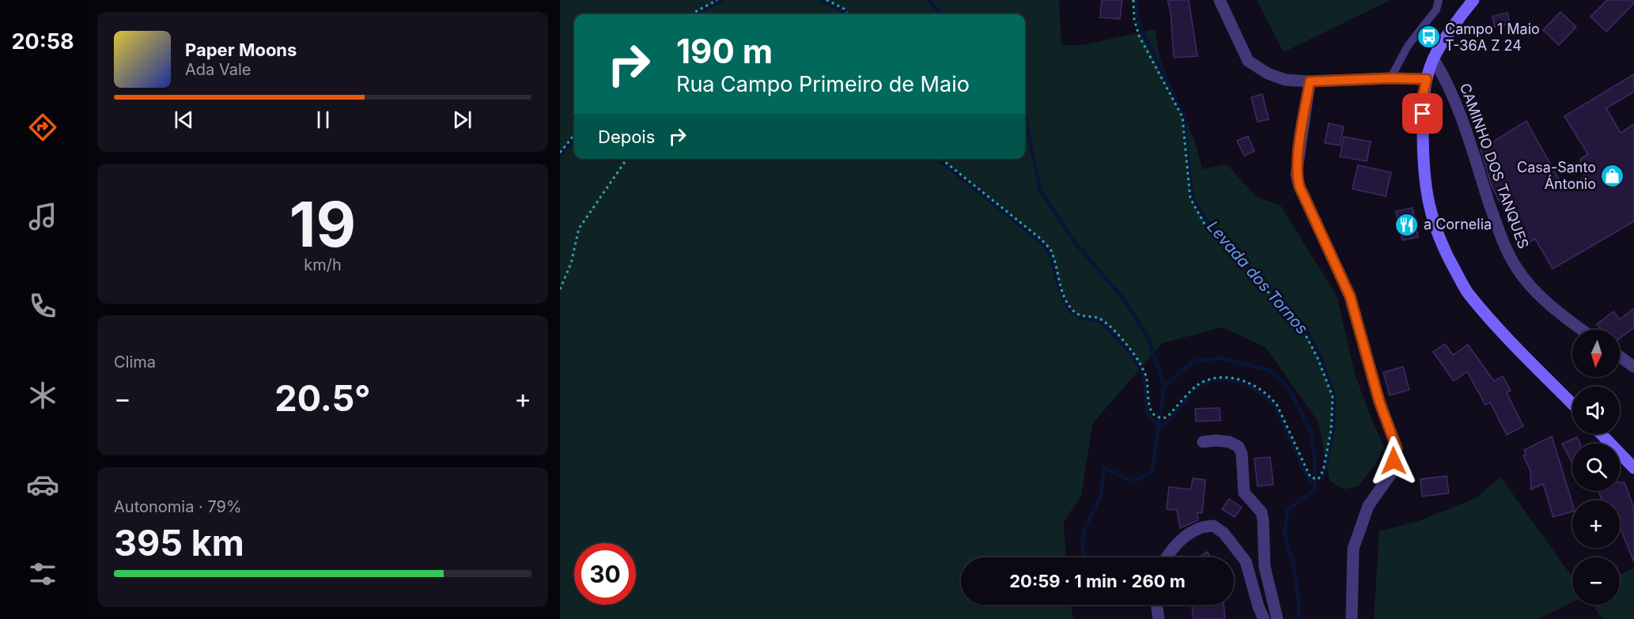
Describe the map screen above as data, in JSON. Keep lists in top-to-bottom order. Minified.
{"streets":{"street":["CAMINHO DOS TANQUES"]},"water":["Levada dos Tornos"],"places":{"bus stop":["Campo 1 Maio T-36A Z 24"],"shop":["Casa-Santo Ántonio"],"restaurant":["a Cornelia"]},"north":"bottom","page":{"tabs":"20:58","turn":["190 m","Rua Campo Primeiro de Maio"],"song":["Paper Moons","Ada Vale"],"then":"Depois","tile":[["19","km/h"],"Clima",["Autonomia · 79%","395 km"]],"map_buttons":["+","−"],"heat":["−","20.5°","+"],"limit":"30","trip":"20:59 · 1 min · 260 m"}}
